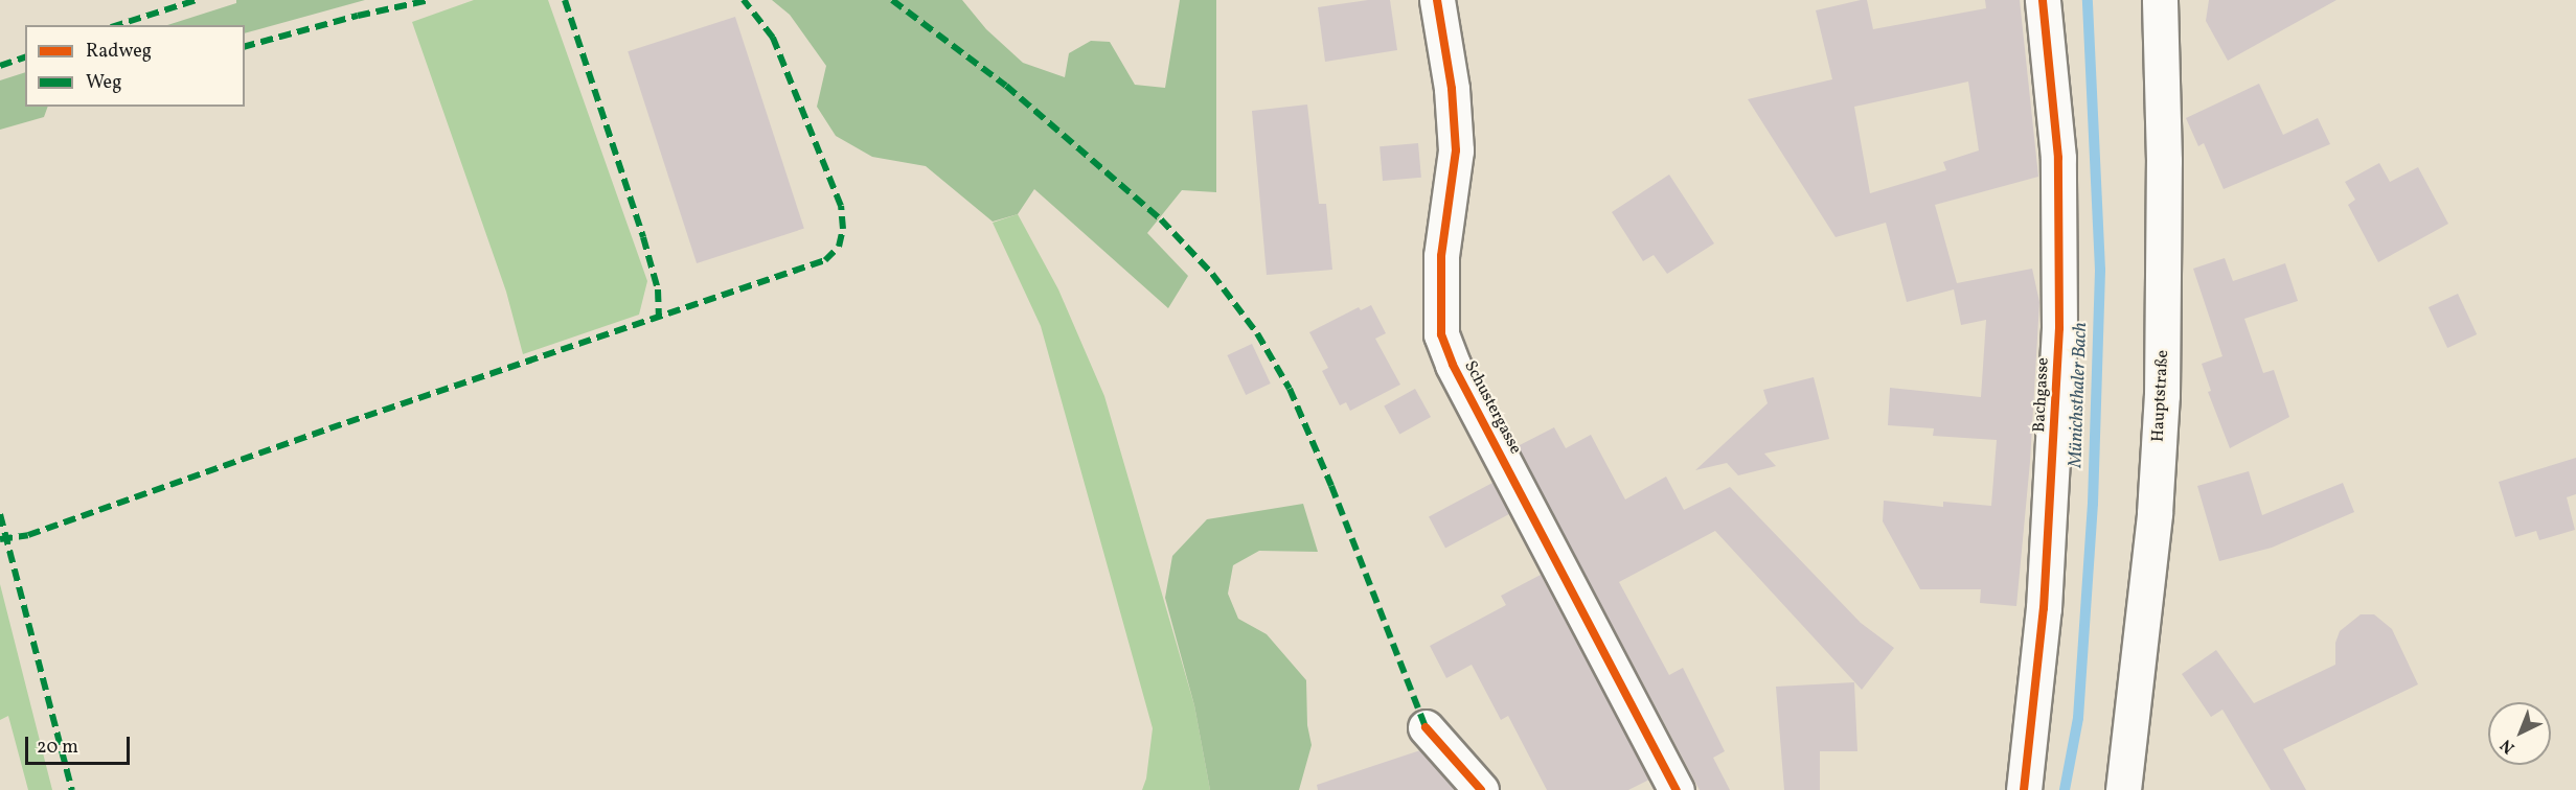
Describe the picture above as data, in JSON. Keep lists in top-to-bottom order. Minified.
{"streets":{"street":["Bachgasse","Hauptstraße","Schustergasse"]},"water":["Münichsthaler Bach"],"legend":["Radweg","Weg"],"scale_bar":"20 m","north":"bottom left"}
